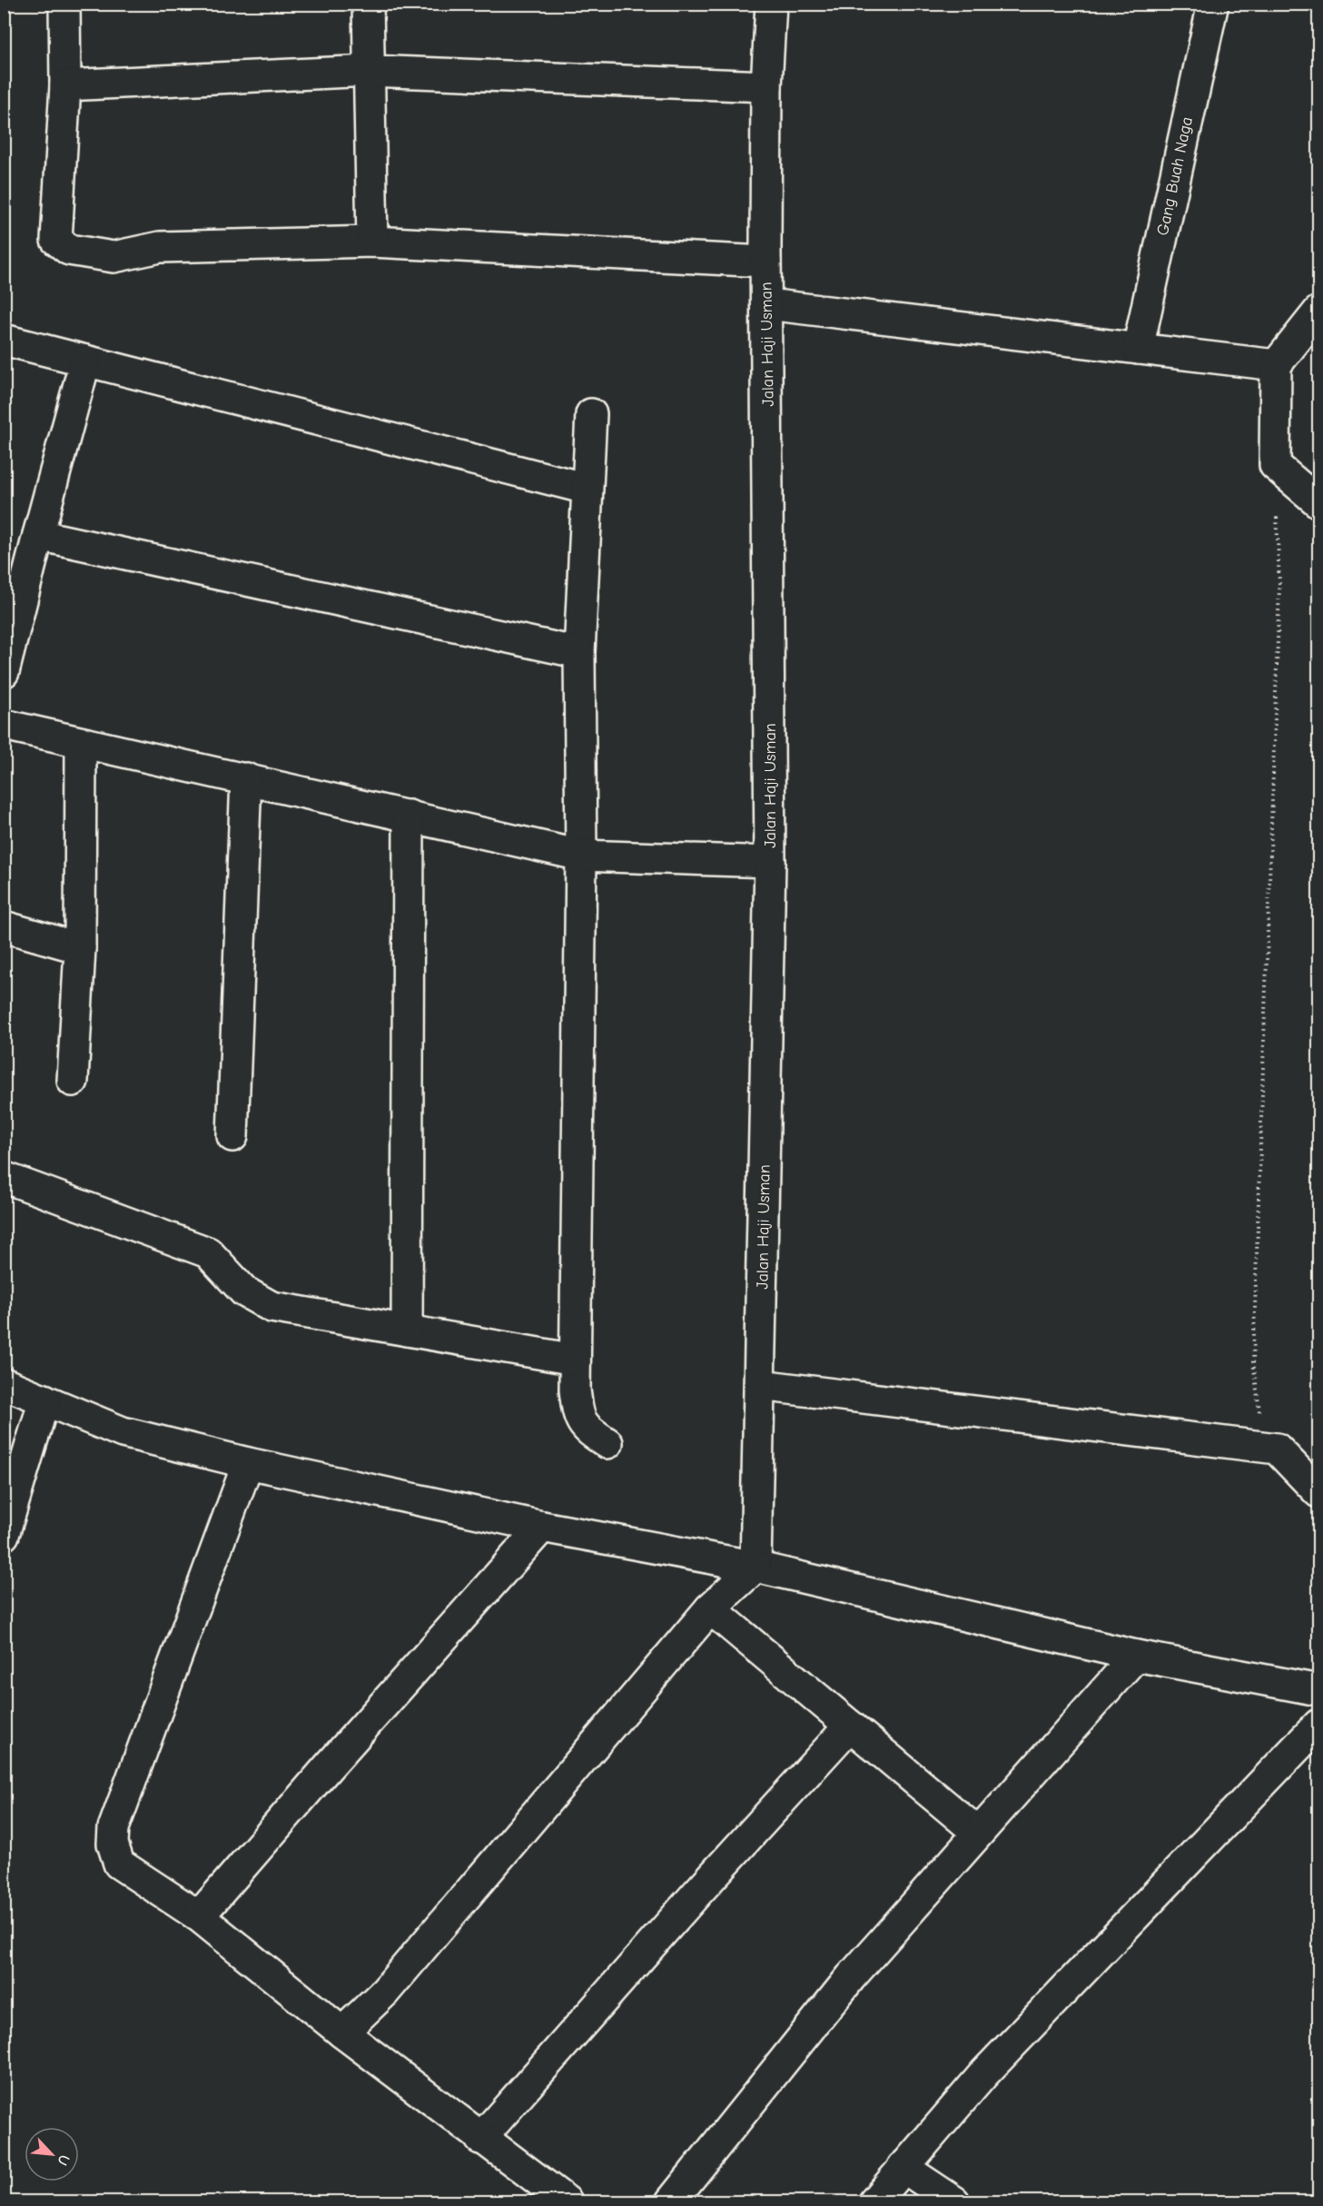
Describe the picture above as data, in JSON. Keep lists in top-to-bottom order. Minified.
{"streets":{"street":["Gang Buah Naga","Jalan Haji Usman"]},"north":"bottom right"}
